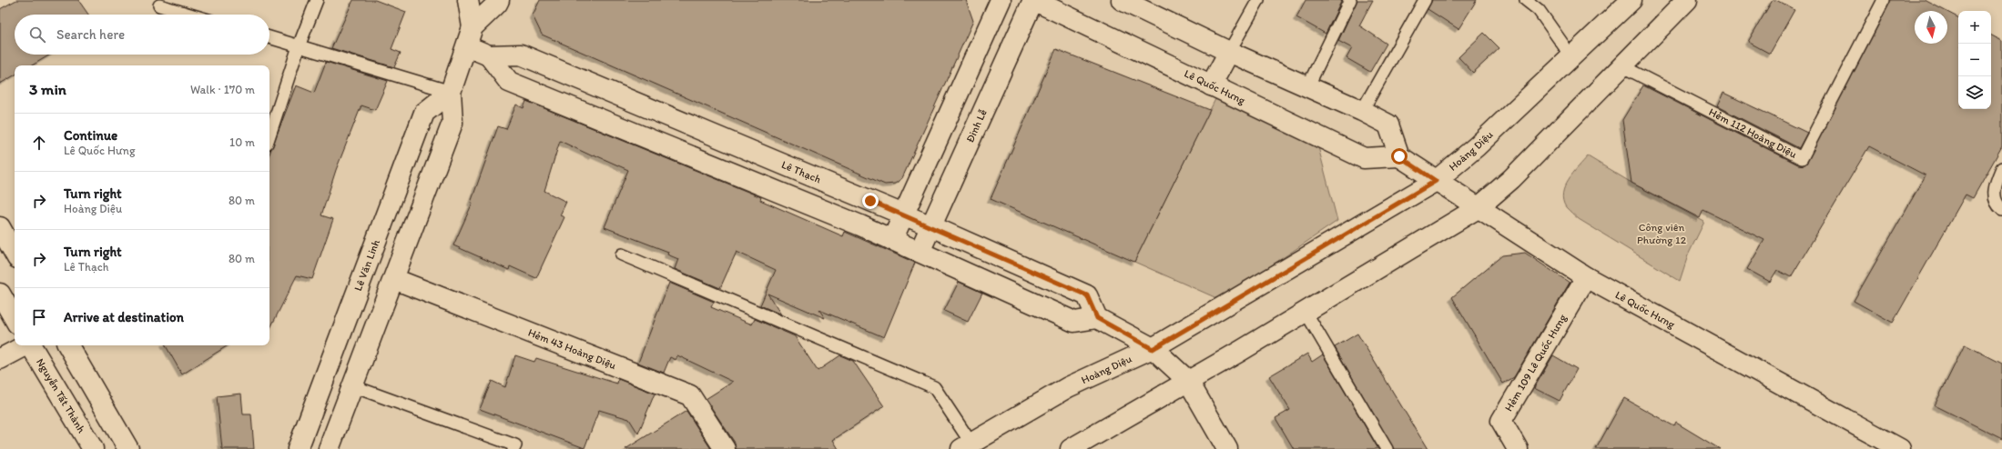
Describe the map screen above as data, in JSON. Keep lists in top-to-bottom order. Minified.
{"streets":{"street":["Lê Quốc Hưng","Ðinh Lễ","Hoàng Diệu","Lê Thạch","Lê Văn Linh","Hẻm 43 Hoàng Diệu","Hẻm 109 Lê Quốc Hưng","Nguyễn Tất Thành"],"lane":["Hẻm 112 Hoàng Diệu"]},"crossings":[["Lê Quốc Hưng","Ðinh Lễ"],["Lê Quốc Hưng","Hoàng Diệu"],["Lê Quốc Hưng","Hẻm 109 Lê Quốc Hưng"],["Ðinh Lễ","Lê Thạch"],["Lê Thạch","Lê Văn Linh"],["Lê Văn Linh","Hẻm 43 Hoàng Diệu"]],"parks":["Công viên Phường 12"],"north":"bottom","page":{"map_buttons":["+","−"],"search":"Search here","heading":["3 min","Walk · 170 m"],"list":[["Continue","Lê Quốc Hưng","10 m"],["Turn right","Hoàng Diệu","80 m"],["Turn right","Lê Thạch","80 m"],"Arrive at destination"]}}
